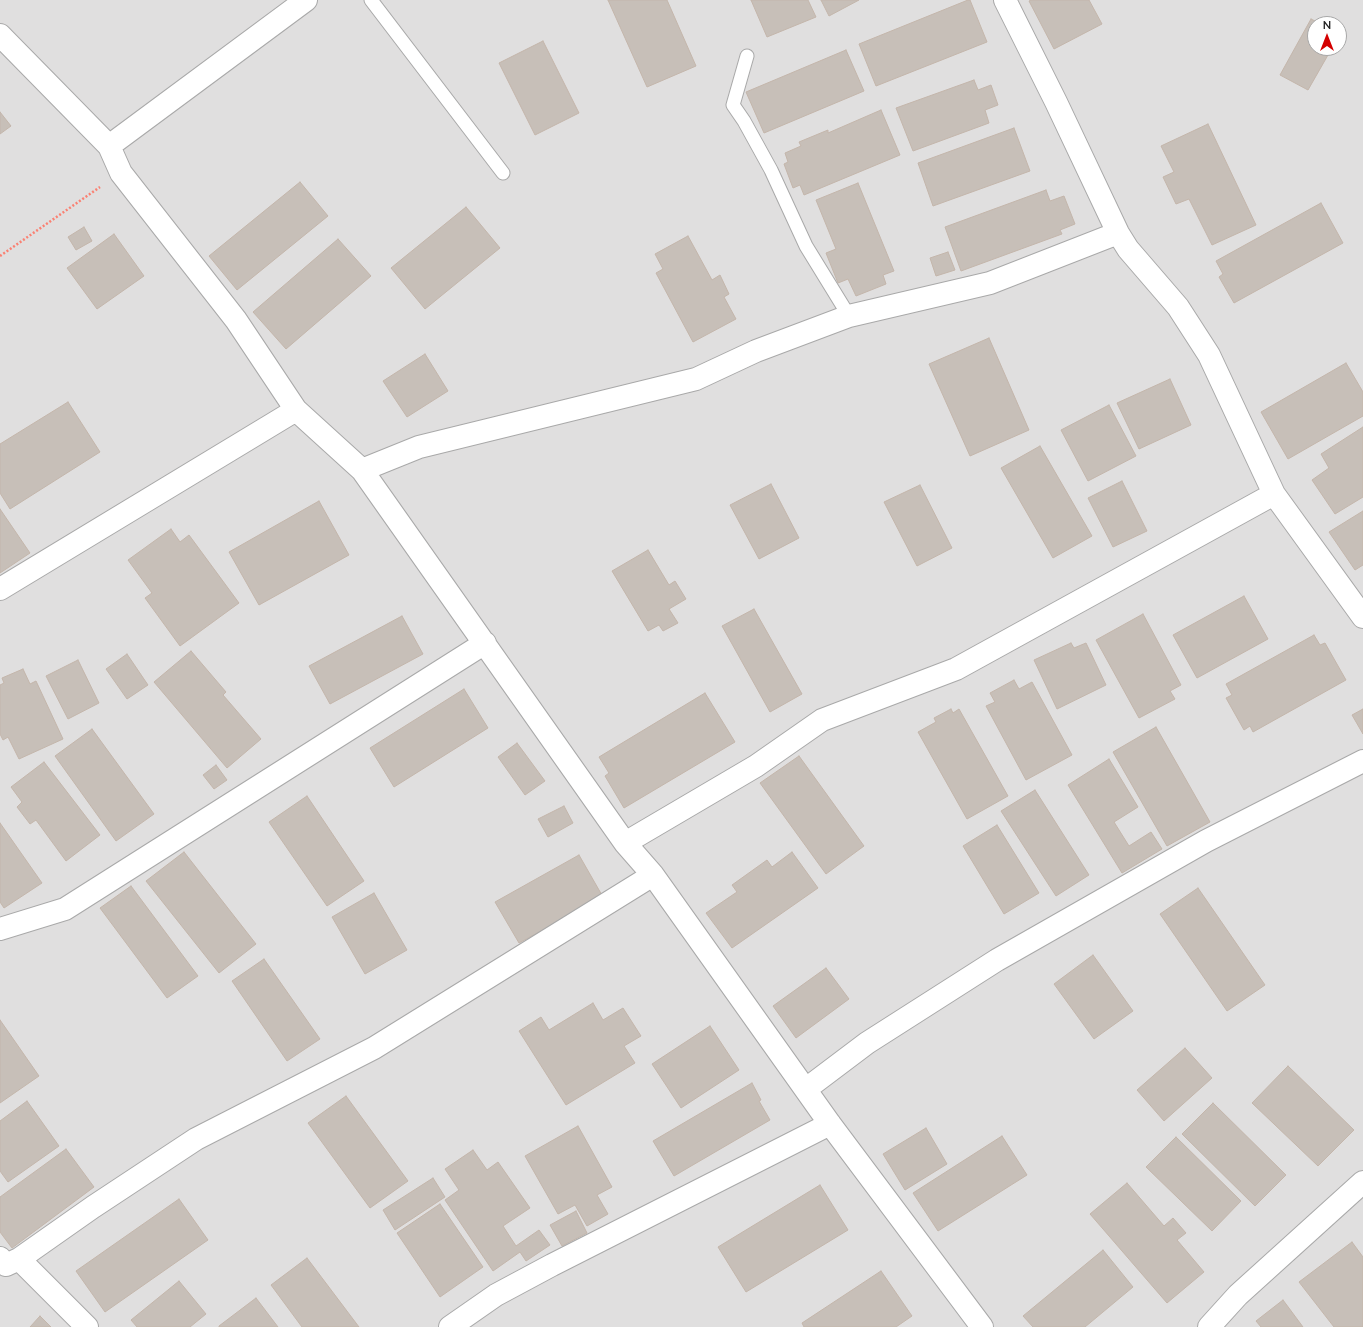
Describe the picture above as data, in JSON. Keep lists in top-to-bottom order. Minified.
{"north":"top"}
